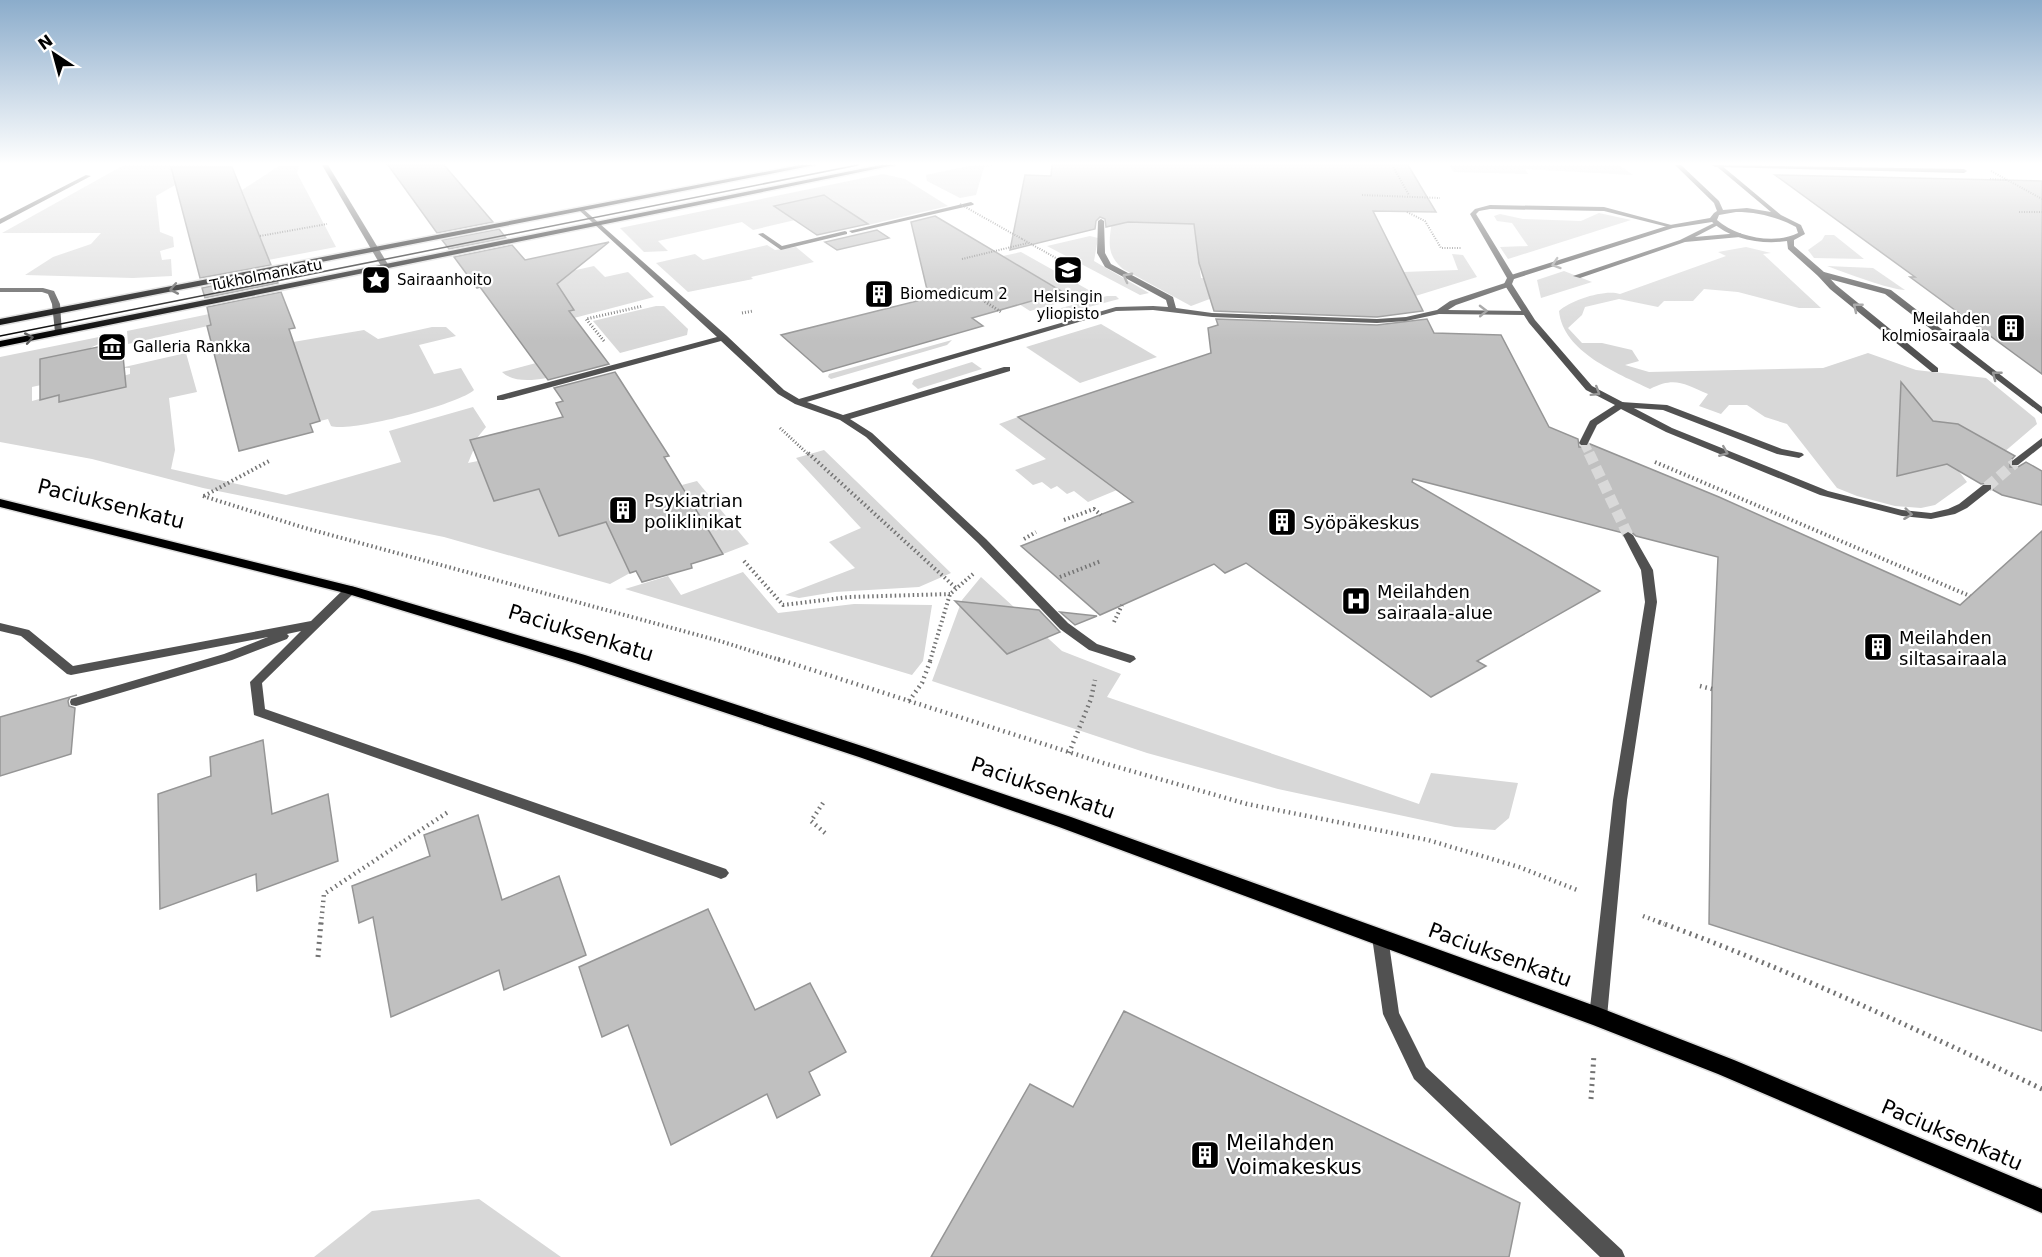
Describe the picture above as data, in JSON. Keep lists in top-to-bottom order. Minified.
{"streets":{"main road":["Tukholmankatu","Paciuksenkatu"]},"places":{"school or university":["Helsingin yliopisto"],"place":["Sairaanhoito"],"building":["Biomedicum 2","Meilahden kolmiosairaala","Psykiatrian poliklinikat","Syöpäkeskus","Meilahden siltasairaala","Meilahden Voimakeskus"],"museum":["Galleria Rankka"],"hospital":["Meilahden sairaala-alue"]},"north":"top left"}
